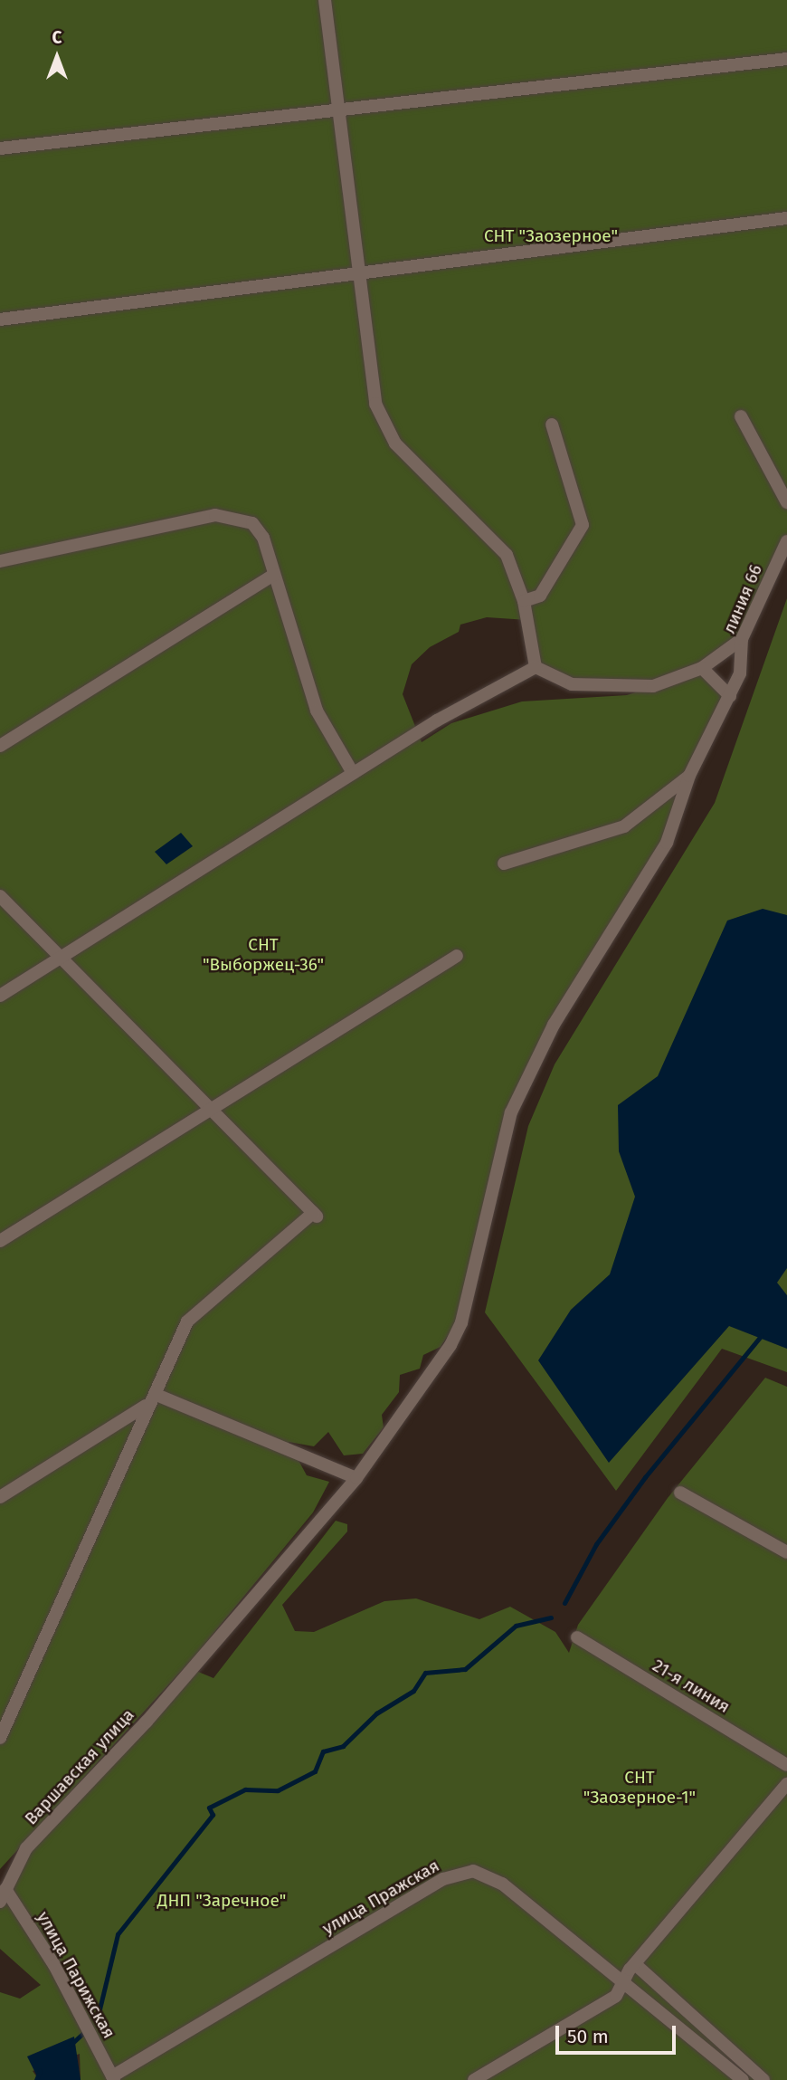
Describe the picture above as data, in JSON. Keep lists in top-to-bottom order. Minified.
{"streets":{"street":["линия 66","21-я линия","Варшавская улица","улица Пражская","улица Парижская"]},"crossings":[["линия 66","Варшавская улица"],["Варшавская улица","улица Парижская"],["улица Пражская","улица Парижская"]],"parks":["СНТ \"Заозерное\"","СНТ \"Выборжец-36\"","СНТ \"Заозерное-1\"","ДНП \"Заречное\""],"scale_bar":"50 m","north":"top"}
